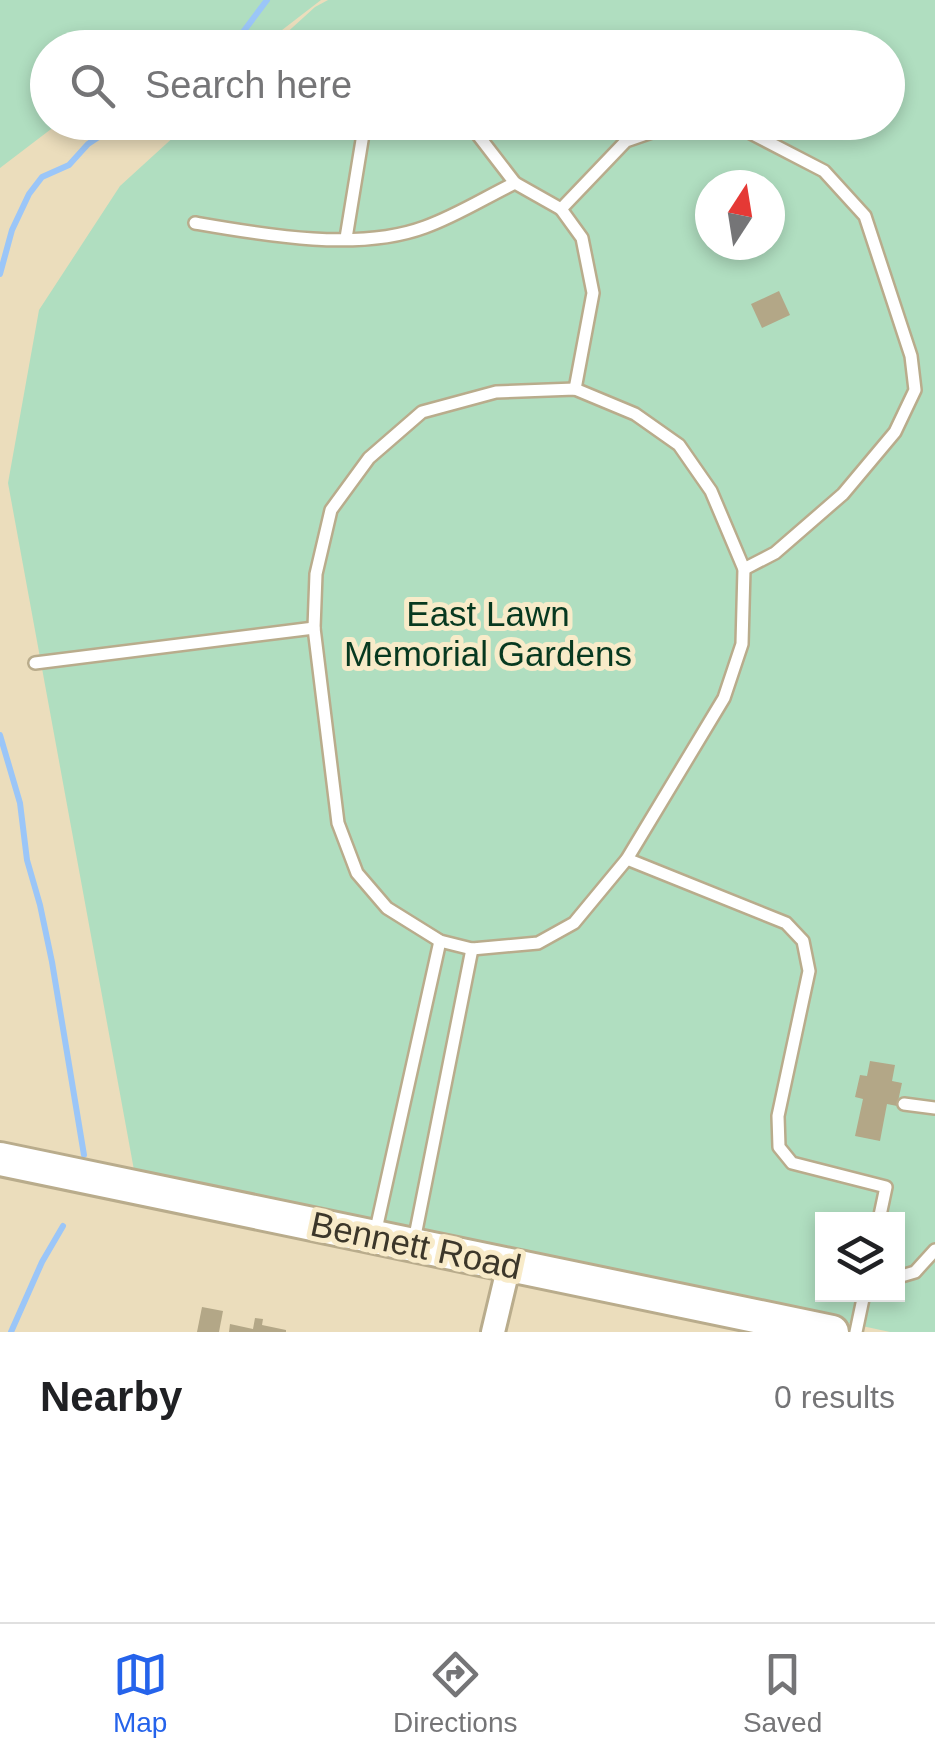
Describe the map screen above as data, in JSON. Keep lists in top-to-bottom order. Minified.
{"streets":{"street":["Bennett Road"]},"parks":["East Lawn Memorial Gardens"],"north":"top","page":{"search":"Search here","heading":["Nearby","0 results"],"nav":["Map","Directions","Saved"]}}
